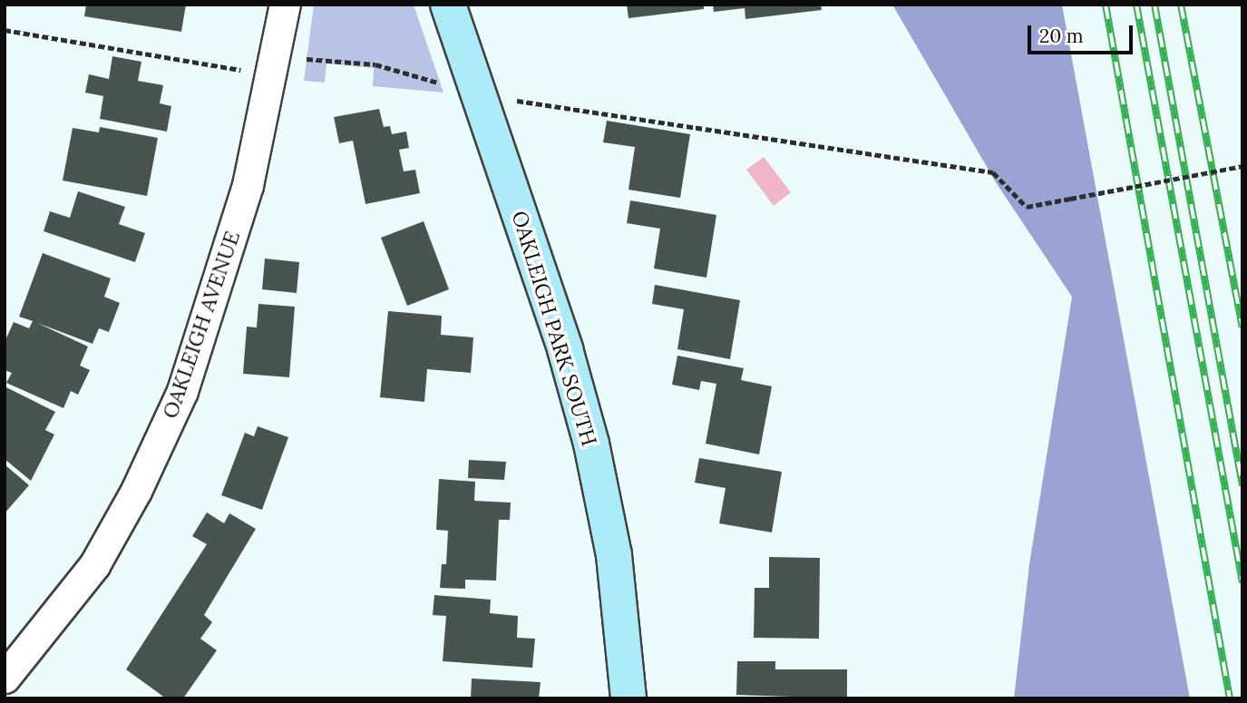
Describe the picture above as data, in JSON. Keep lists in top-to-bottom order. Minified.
{"streets":{"street":["OAKLEIGH AVENUE","OAKLEIGH PARK SOUTH"]},"scale_bar":"20 m"}
